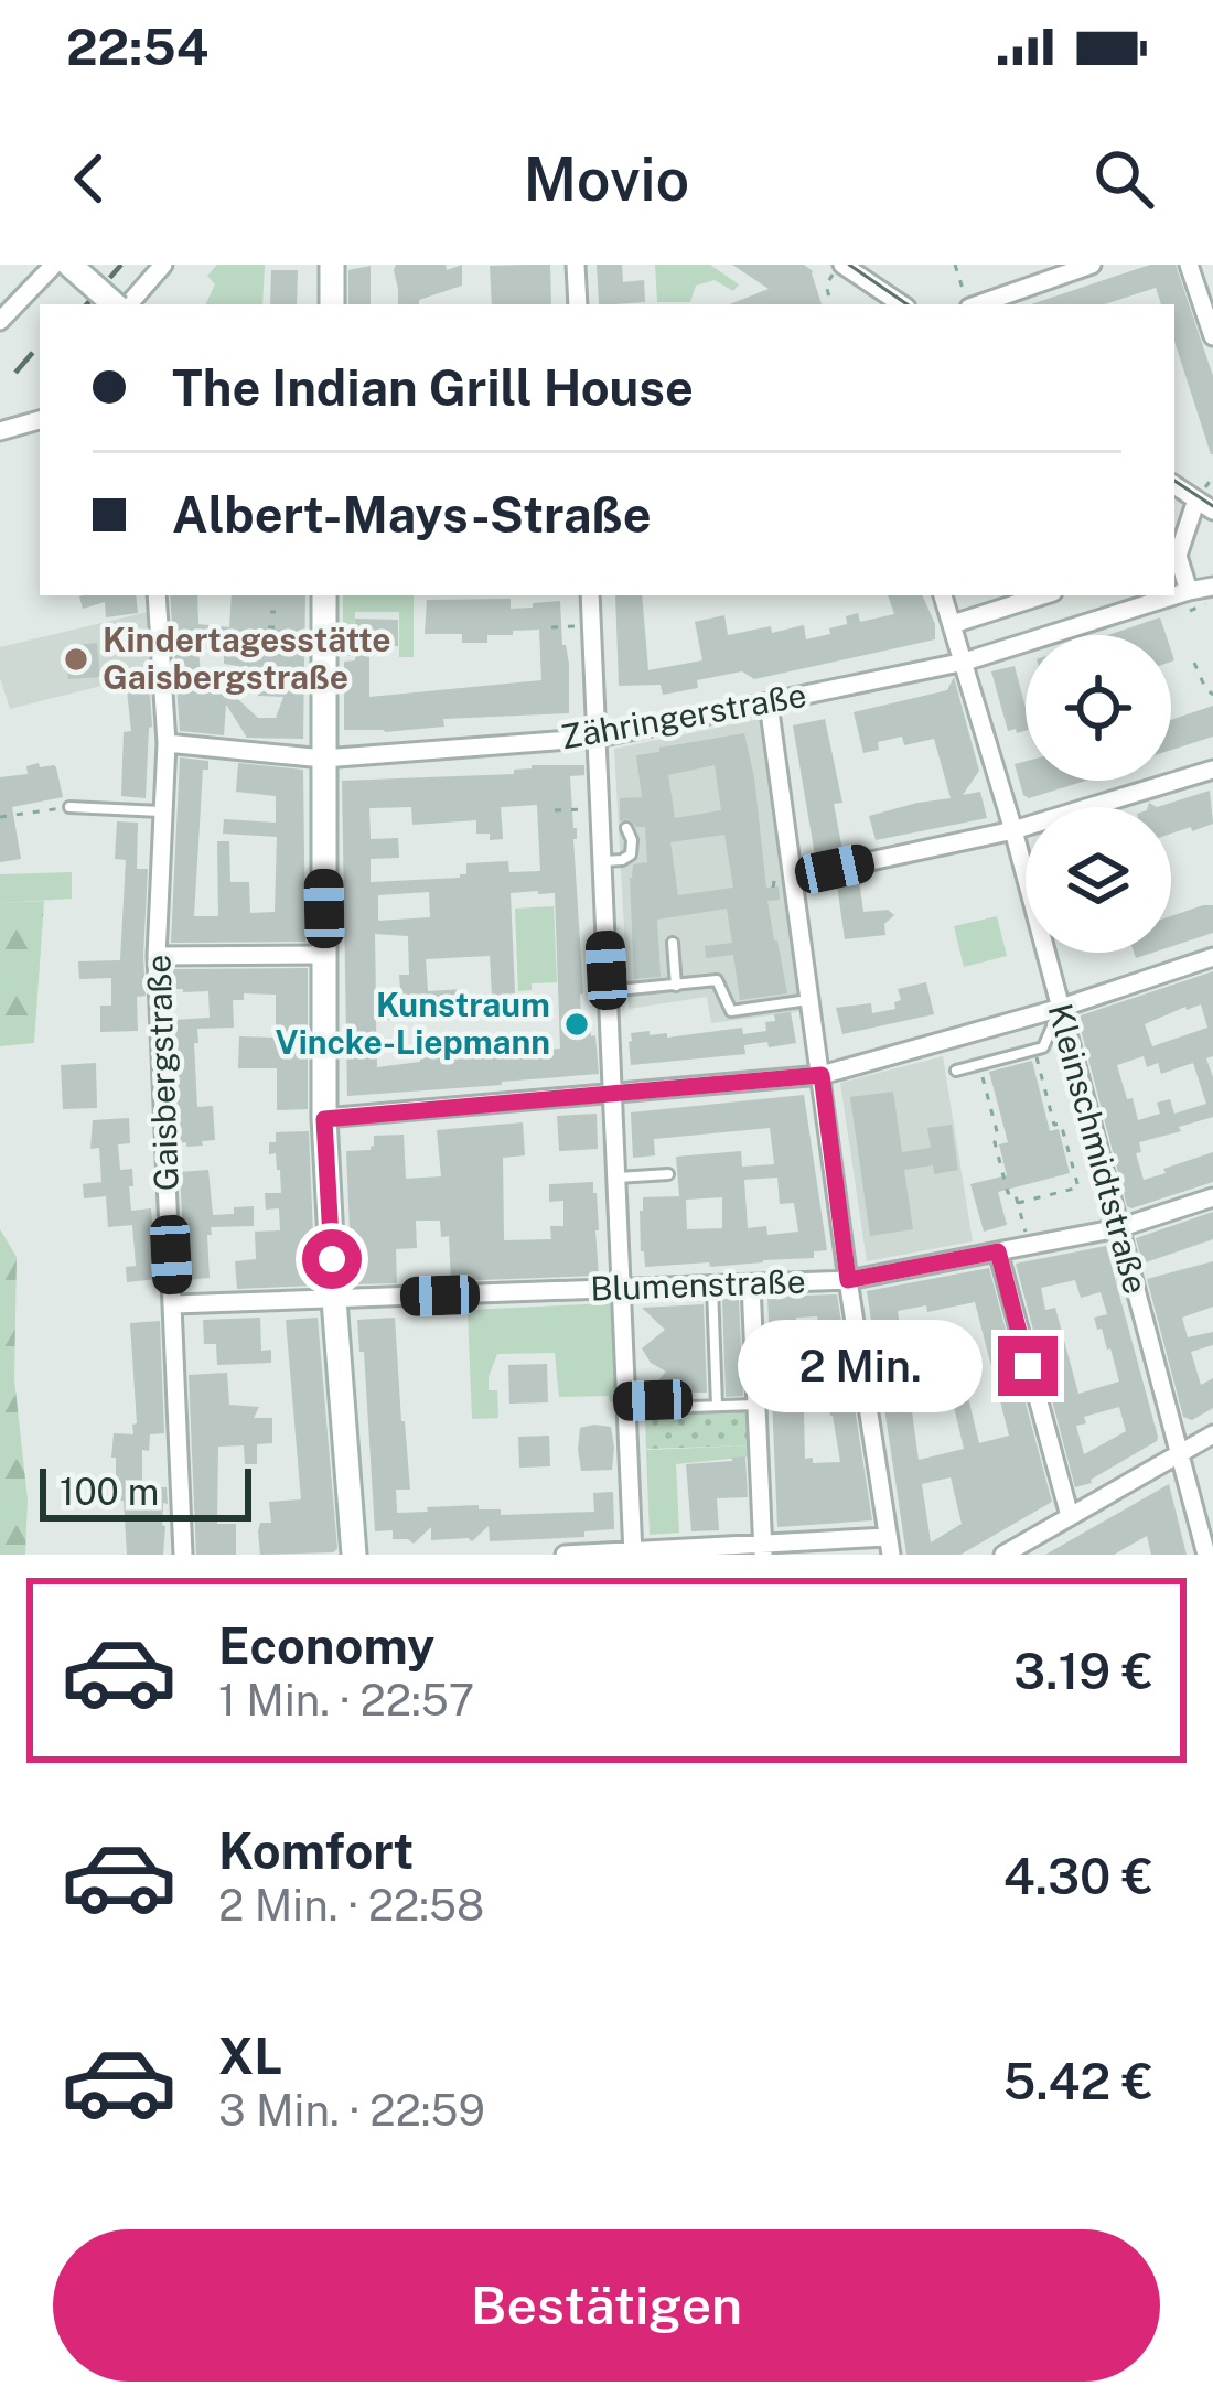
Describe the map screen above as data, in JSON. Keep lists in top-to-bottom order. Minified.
{"streets":{"street":["Zähringerstraße","Gaisbergstraße","Kleinschmidtstraße","Blumenstraße"]},"crossings":[["Zähringerstraße","Gaisbergstraße"],["Zähringerstraße","Kleinschmidtstraße"],["Gaisbergstraße","Blumenstraße"],["Kleinschmidtstraße","Blumenstraße"]],"places":["Kindertagesstätte Gaisbergstraße","Kunstraum Vincke-Liepmann"],"scale_bar":"100 m","page":{"status":"22:54","header":"Movio","banner":["The Indian Grill House","Albert-Mays-Straße"],"bubble":"2 Min.","scale":"100 m","list":[{"name":"Economy","note":"1 Min. · 22:57","value":"3.19 €"},{"name":"Komfort","note":"2 Min. · 22:58","value":"4.30 €"},{"name":"XL","note":"3 Min. · 22:59","value":"5.42 €"}],"buttons":"Bestätigen"}}
